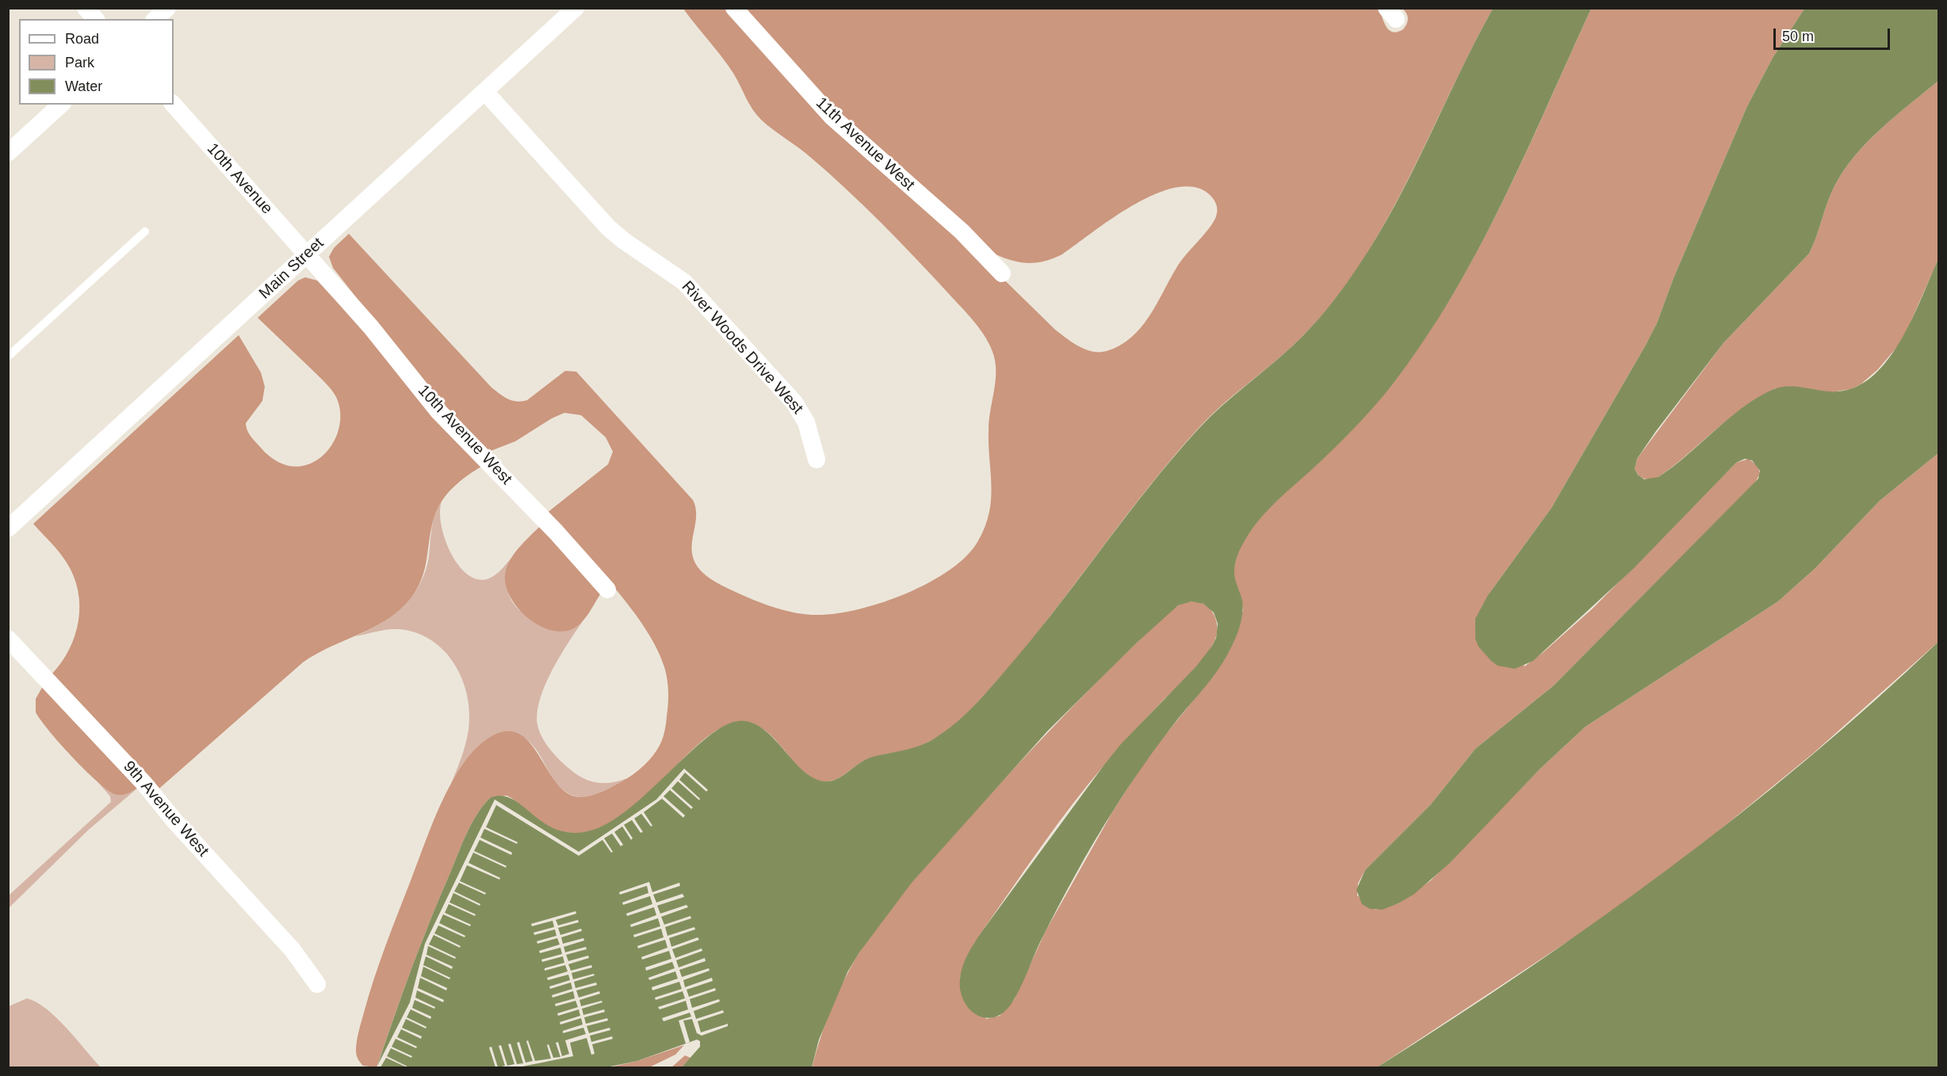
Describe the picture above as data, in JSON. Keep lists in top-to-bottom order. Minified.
{"streets":{"street":["11th Avenue West","10th Avenue","Main Street","River Woods Drive West","10th Avenue West","9th Avenue West"]},"crossings":[["10th Avenue","Main Street"],["10th Avenue","10th Avenue West"],["Main Street","River Woods Drive West"],["Main Street","10th Avenue West"]],"legend":["Road","Park","Water"],"scale_bar":"50 m"}
